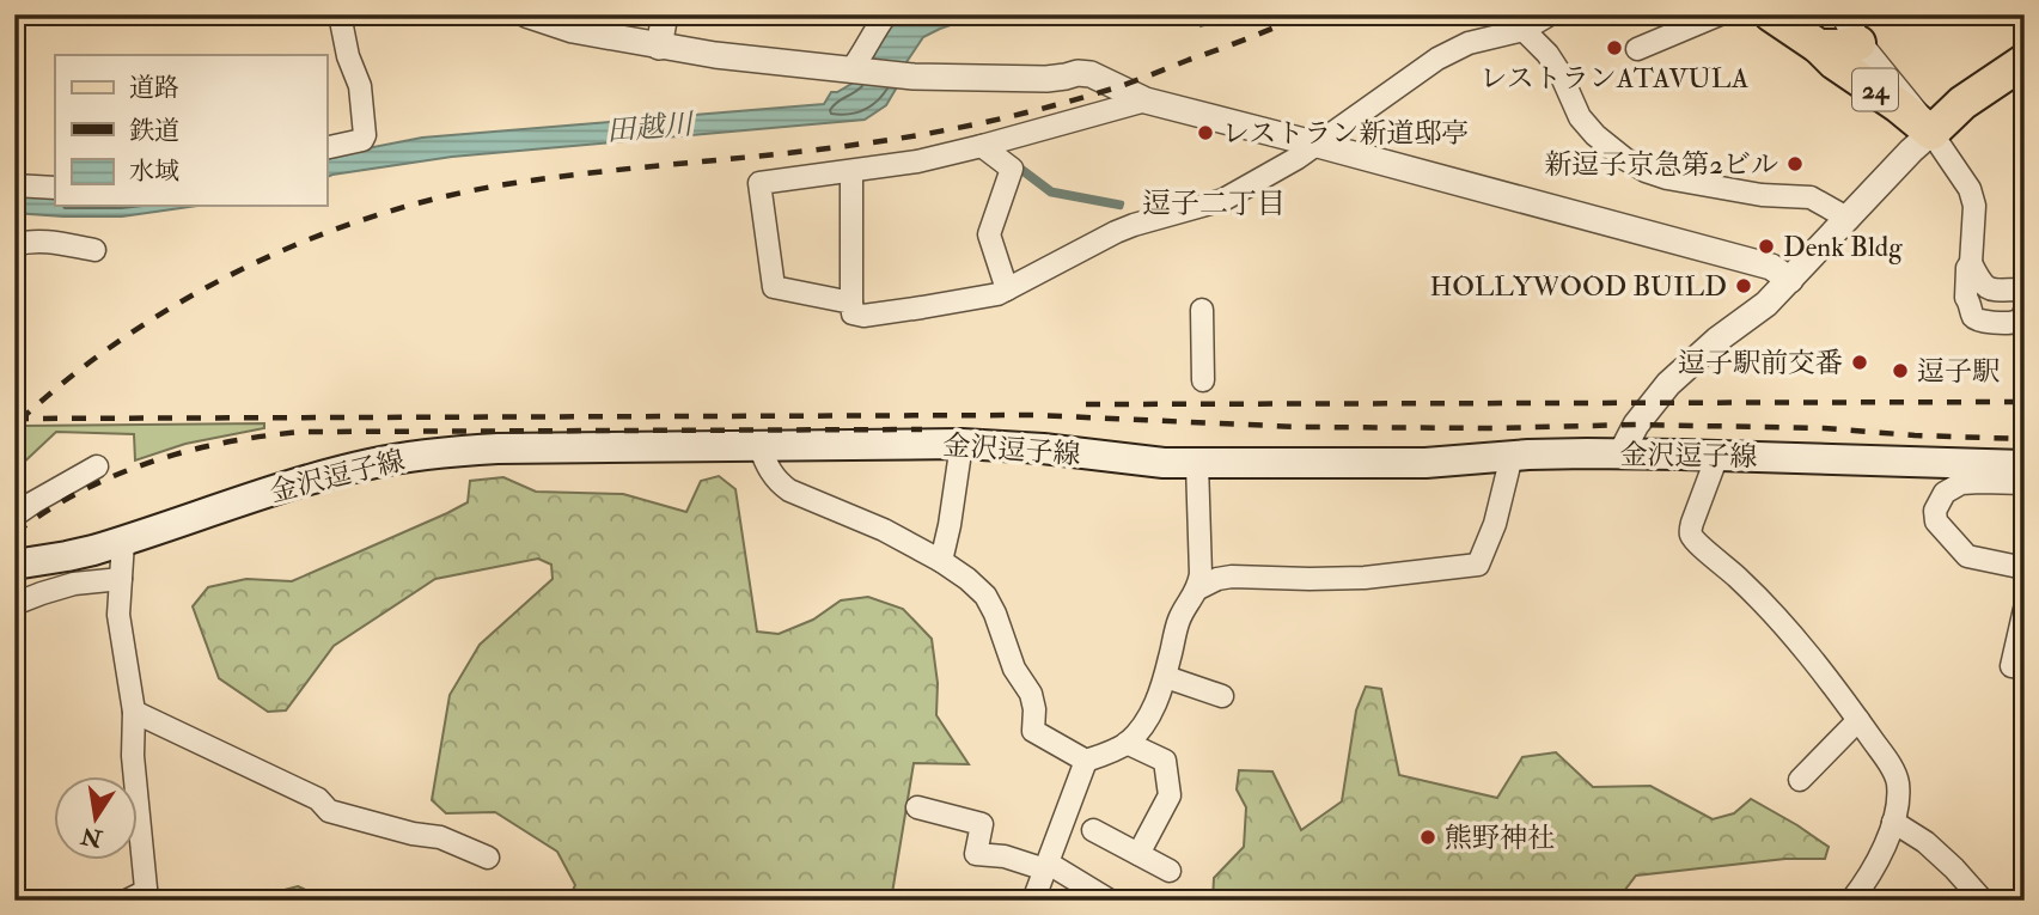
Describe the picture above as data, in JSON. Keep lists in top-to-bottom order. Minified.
{"streets":{"main road":["24","金沢逗子線"]},"districts":["逗子二丁目"],"water":["田越川"],"places":["レストランATAVULA","レストラン新道邸亭","新逗子京急第2ビル","Denk Bldg","HOLLYWOOD BUILD","逗子駅前交番","逗子駅","熊野神社"],"legend":["道路","鉄道","水域"],"north":"bottom"}
